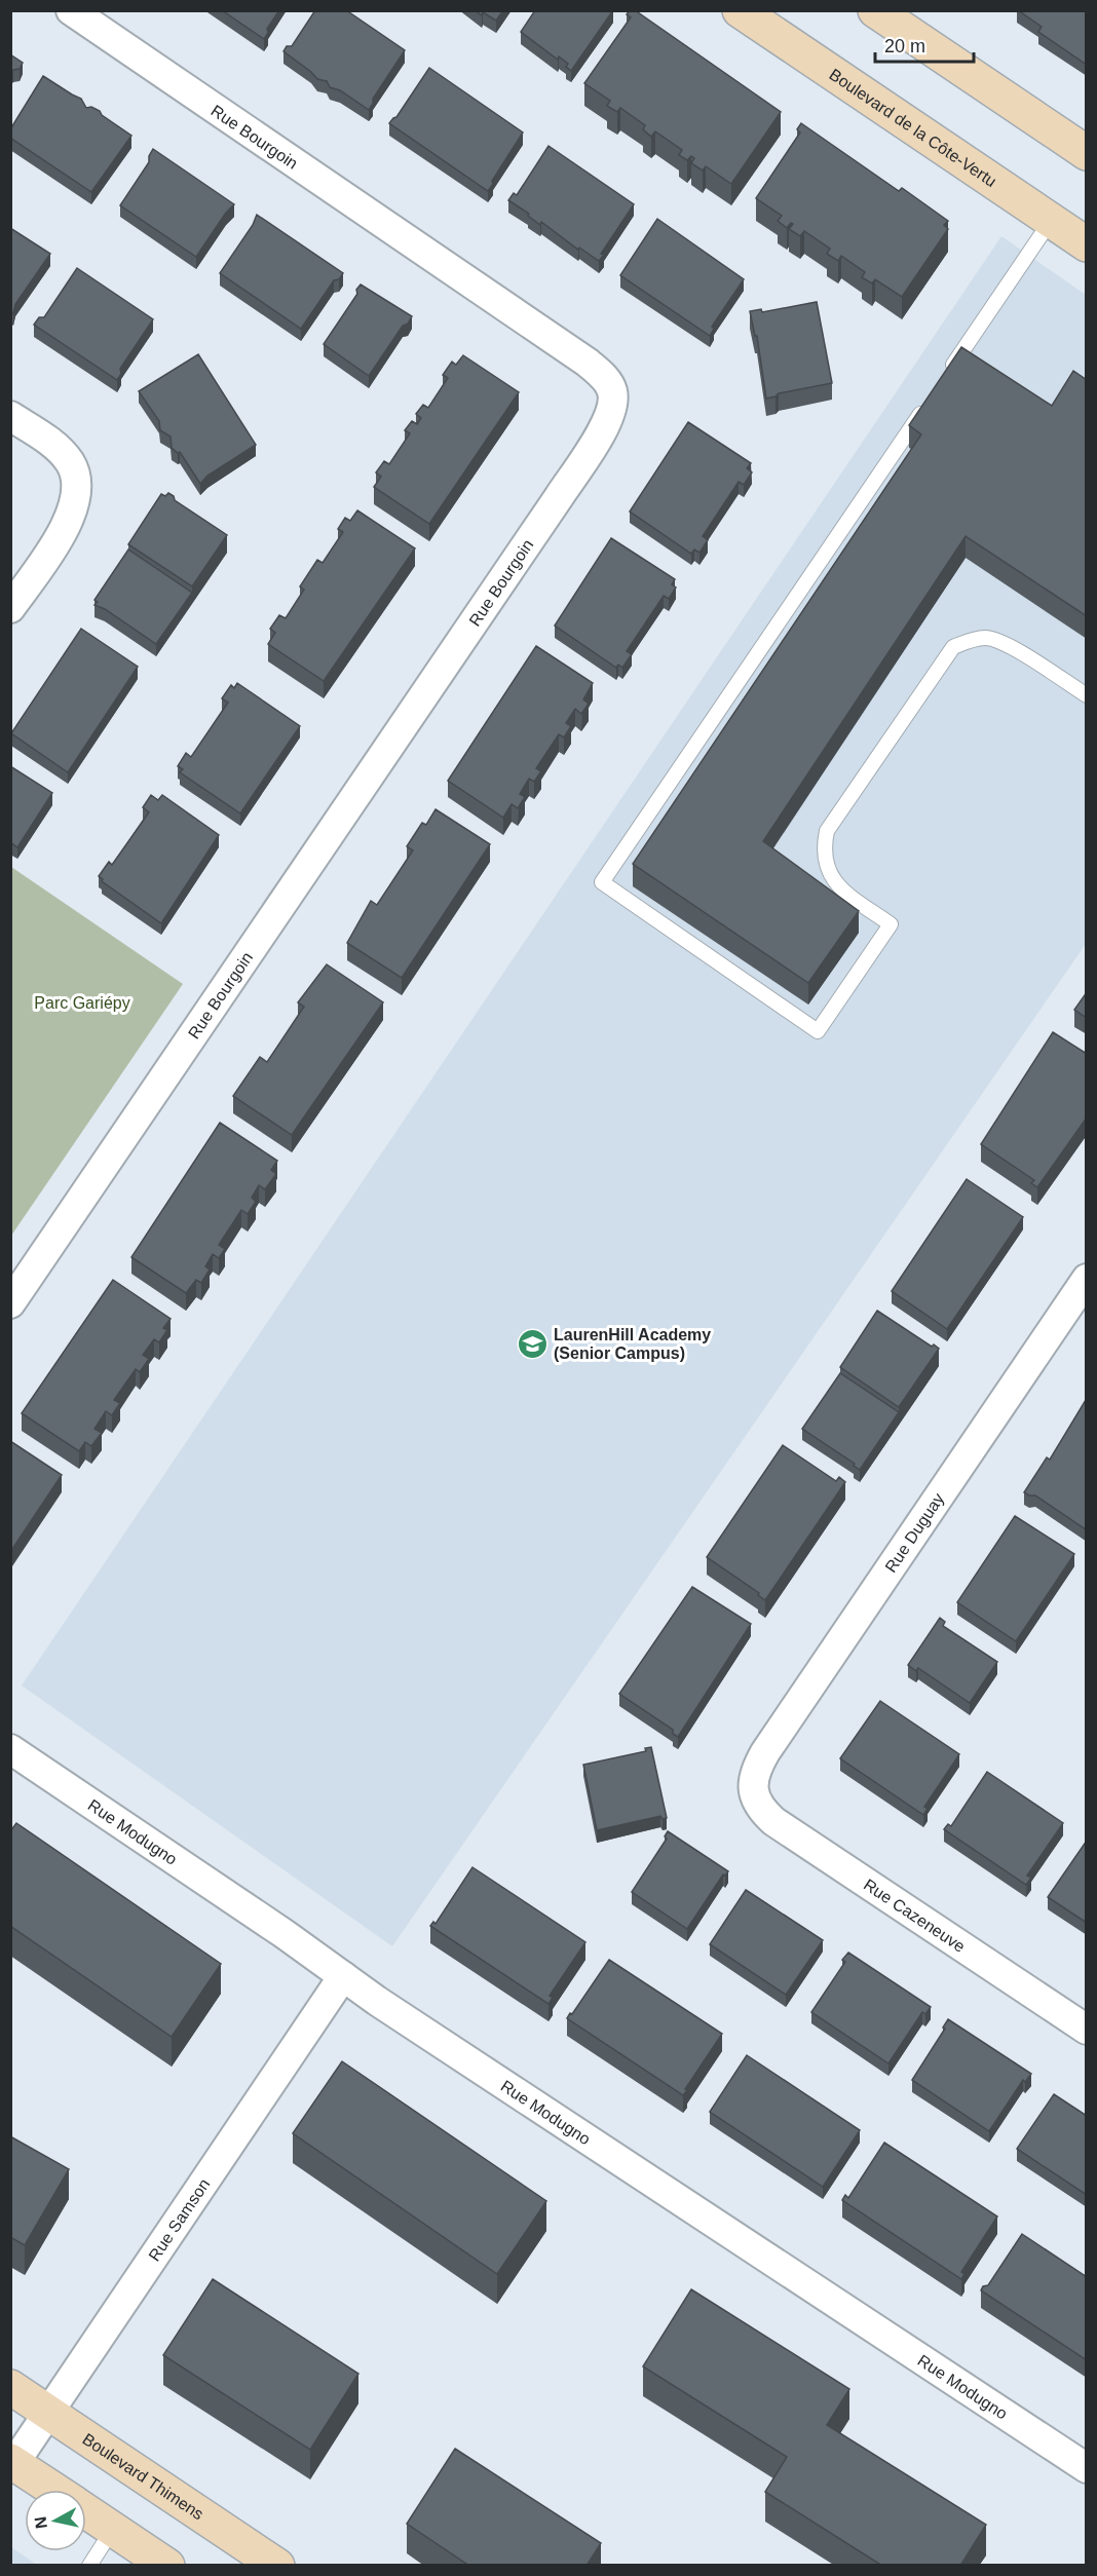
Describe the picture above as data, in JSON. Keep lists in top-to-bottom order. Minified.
{"streets":{"main road":["Boulevard de la Côte-Vertu","Boulevard Thimens"],"street":["Rue Bourgoin","Rue Duguay","Rue Modugno","Rue Cazeneuve","Rue Samson"]},"crossings":[["Rue Duguay","Rue Cazeneuve"],["Rue Modugno","Rue Samson"],["Rue Samson","Boulevard Thimens"]],"parks":["Parc Gariépy"],"places":{"school or university":["LaurenHill Academy (Senior Campus)"]},"scale_bar":"20 m","north":"left"}
